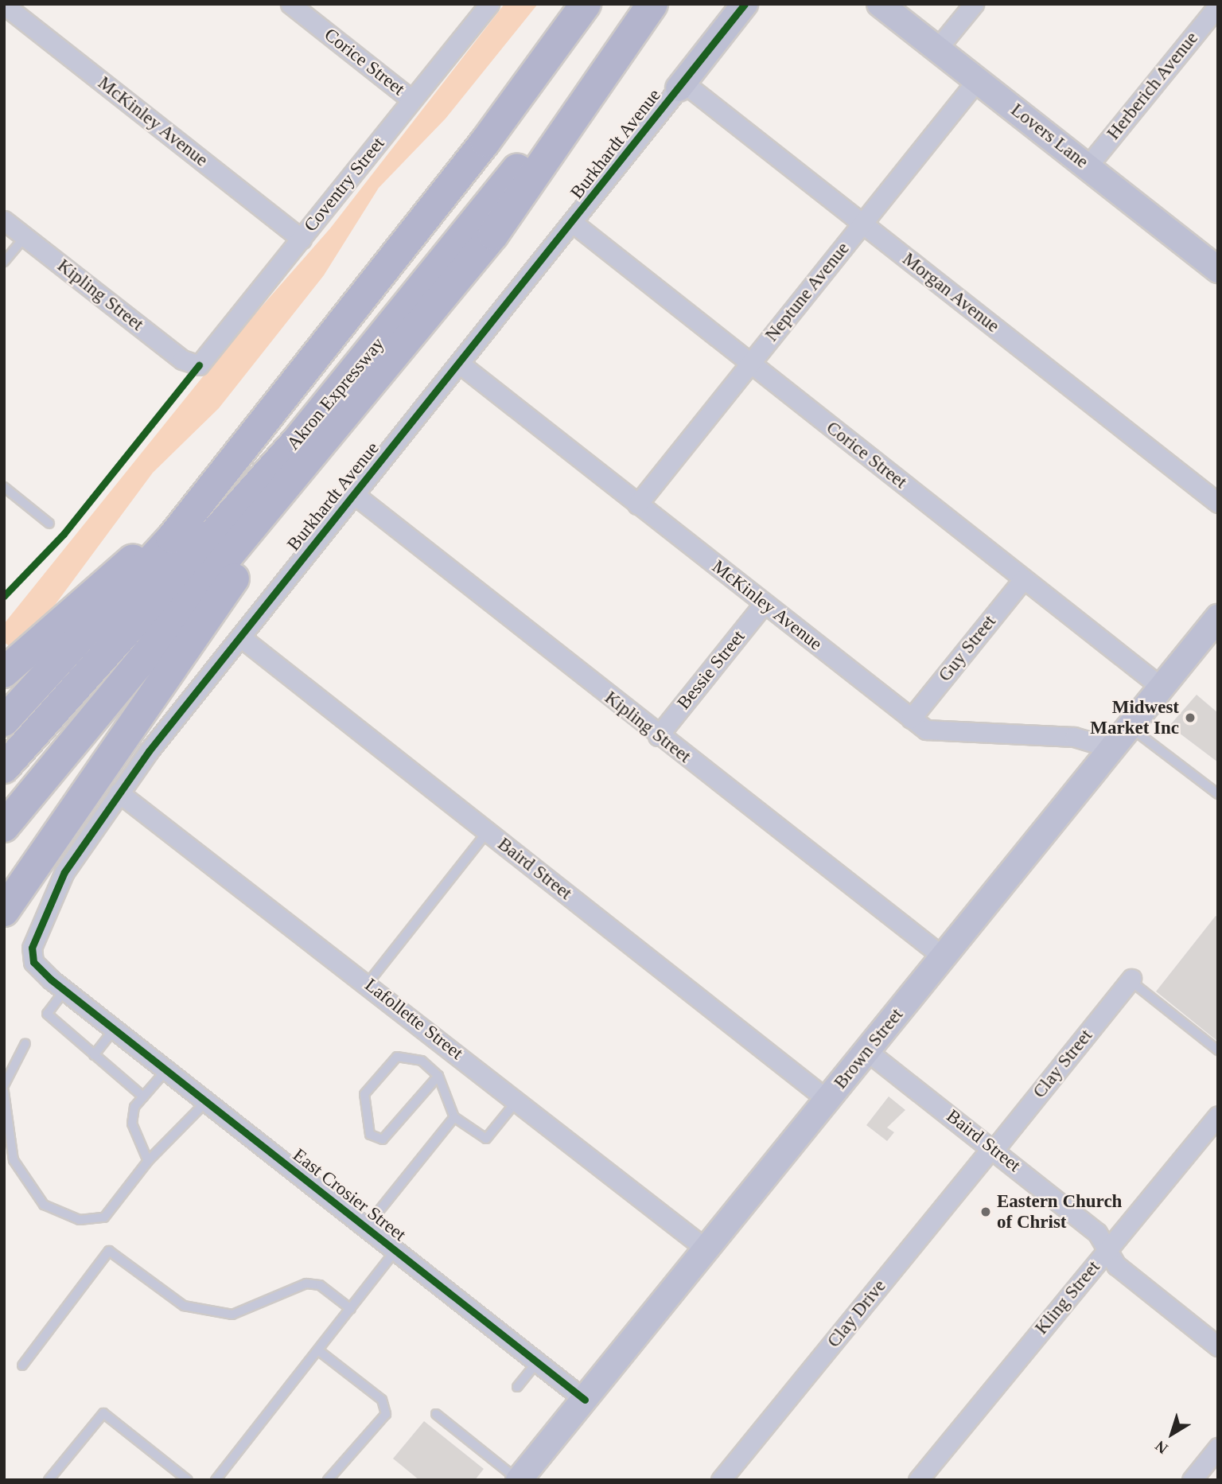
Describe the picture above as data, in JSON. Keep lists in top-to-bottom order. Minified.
{"streets":{"highway":["Akron Expressway"],"main road":["Lovers Lane","Burkhardt Avenue","Brown Street"],"street":["Corice Street","Herberich Avenue","McKinley Avenue","Coventry Street","Neptune Avenue","Morgan Avenue","Kipling Street","Guy Street","Bessie Street","Baird Street","Lafollette Street","Clay Street","East Crosier Street","Kling Street","Clay Drive"]},"crossings":[["Corice Street","Burkhardt Avenue"],["Corice Street","Coventry Street"],["Corice Street","Neptune Avenue"],["Corice Street","Guy Street"],["Corice Street","Brown Street"],["Herberich Avenue","Lovers Lane"],["McKinley Avenue","Burkhardt Avenue"],["McKinley Avenue","Coventry Street"],["McKinley Avenue","Neptune Avenue"],["McKinley Avenue","Guy Street"],["McKinley Avenue","Bessie Street"],["McKinley Avenue","Brown Street"],["Lovers Lane","Neptune Avenue"],["Burkhardt Avenue","Morgan Avenue"],["Burkhardt Avenue","Kipling Street"],["Burkhardt Avenue","Baird Street"],["Burkhardt Avenue","Lafollette Street"],["Burkhardt Avenue","East Crosier Street"],["Coventry Street","Kipling Street"],["Neptune Avenue","Morgan Avenue"],["Kipling Street","Bessie Street"],["Kipling Street","Brown Street"],["Baird Street","Brown Street"],["Baird Street","Clay Street"],["Baird Street","Kling Street"],["Baird Street","Clay Drive"],["Lafollette Street","Brown Street"],["Brown Street","East Crosier Street"],["Clay Street","Clay Drive"]],"places":["Midwest Market Inc","Eastern Church of Christ"],"north":"bottom left"}
